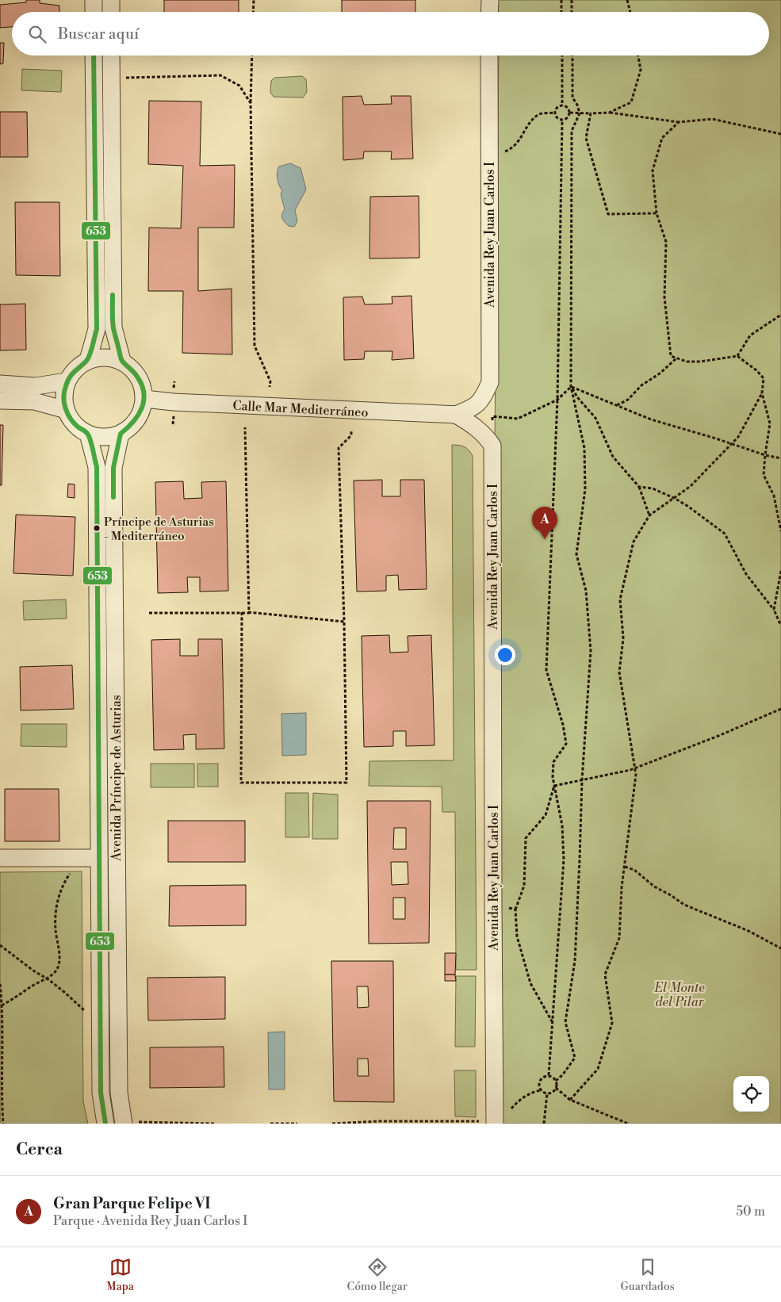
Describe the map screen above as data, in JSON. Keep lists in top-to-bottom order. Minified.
{"streets":{"street":["Avenida Rey Juan Carlos I","Calle Mar Mediterráneo","Avenida Príncipe de Asturias"]},"crossings":[["Avenida Rey Juan Carlos I","Calle Mar Mediterráneo"],["Calle Mar Mediterráneo","Avenida Príncipe de Asturias"]],"parks":["El Monte del Pilar"],"places":["Príncipe de Asturias - Mediterráneo"],"lines":["transit line 653"],"page":{"search":"Buscar aquí","pins":"A","heading":"Cerca","list":[{"mark":"A","name":"Gran Parque Felipe VI","note":"Parque · Avenida Rey Juan Carlos I","value":"50 m"}],"nav":["Mapa","Cómo llegar","Guardados"]}}
